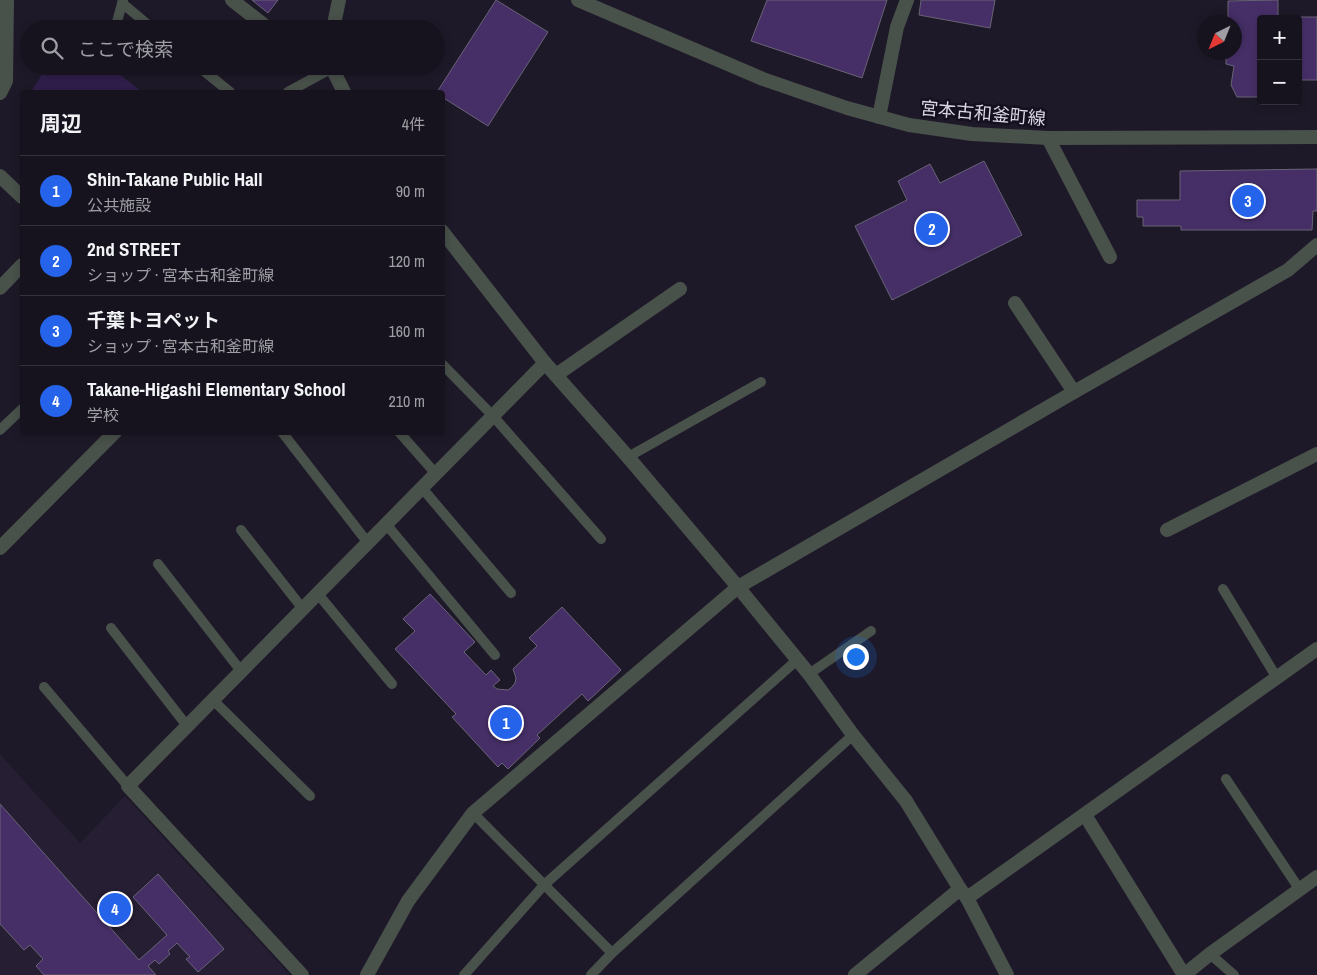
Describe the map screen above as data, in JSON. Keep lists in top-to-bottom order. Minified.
{"streets":{"street":["宮本古和釜町線"]},"north":"bottom left","page":{"map_buttons":["+","−"],"search":"ここで検索","heading":["周辺","4件"],"list":[{"mark":"1","name":"Shin-Takane Public Hall","note":"公共施設","value":"90 m"},{"mark":"2","name":"2nd STREET","note":"ショップ · 宮本古和釜町線","value":"120 m"},{"mark":"3","name":"千葉トヨペット","note":"ショップ · 宮本古和釜町線","value":"160 m"},{"mark":"4","name":"Takane-Higashi Elementary School","note":"学校","value":"210 m"}],"pins":["3","2","1","4"]}}
